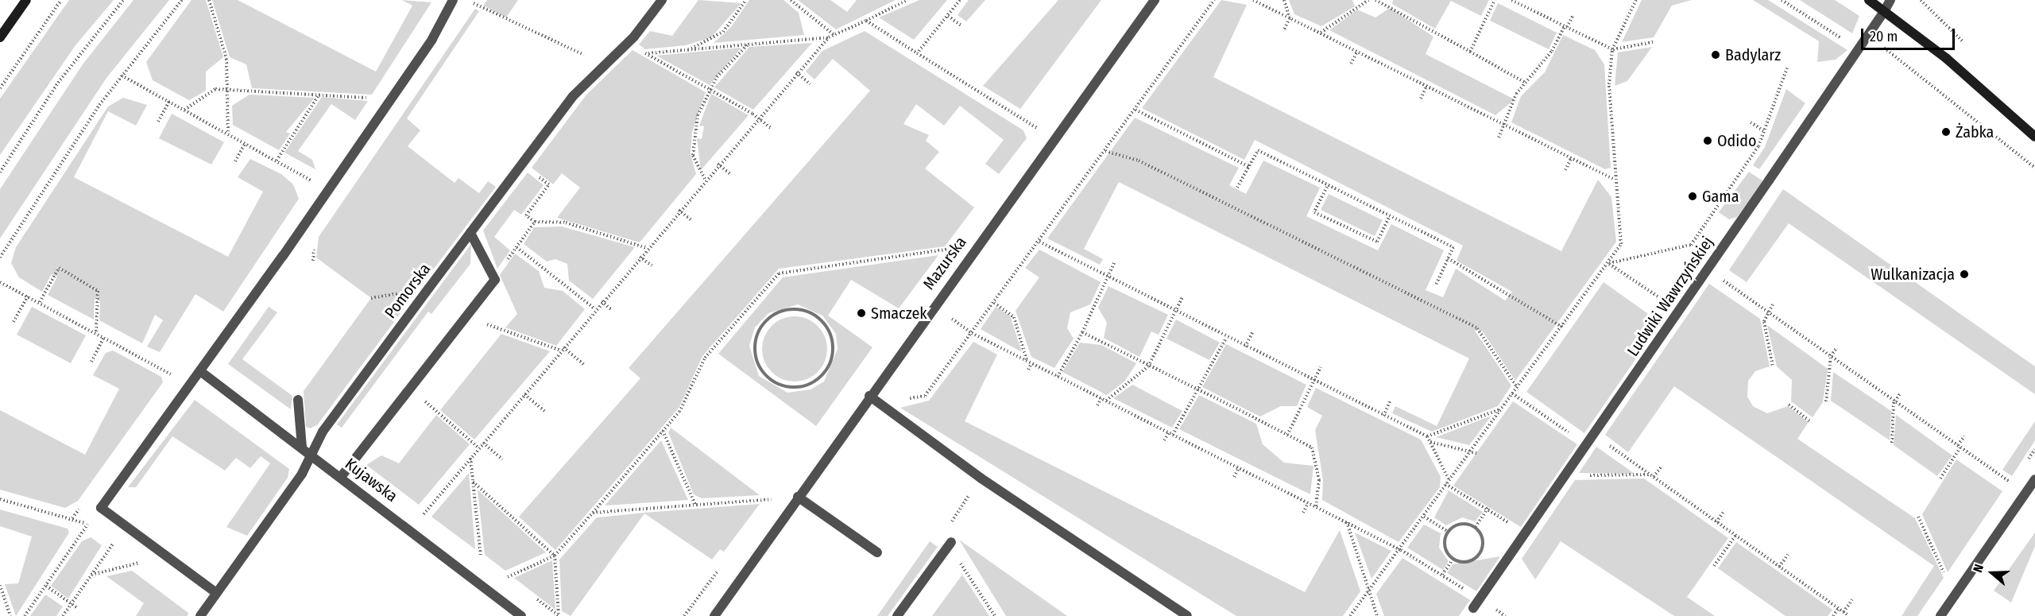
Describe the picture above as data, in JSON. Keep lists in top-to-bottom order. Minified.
{"streets":{"street":["Mazurska","Pomorska","Ludwiki Wawrzyńskiej","Kujawska"]},"crossings":[["Pomorska","Kujawska"]],"places":["Badylarz","Żabka","Odido","Gama","Wulkanizacja","Smaczek"],"scale_bar":"20 m","north":"left"}
